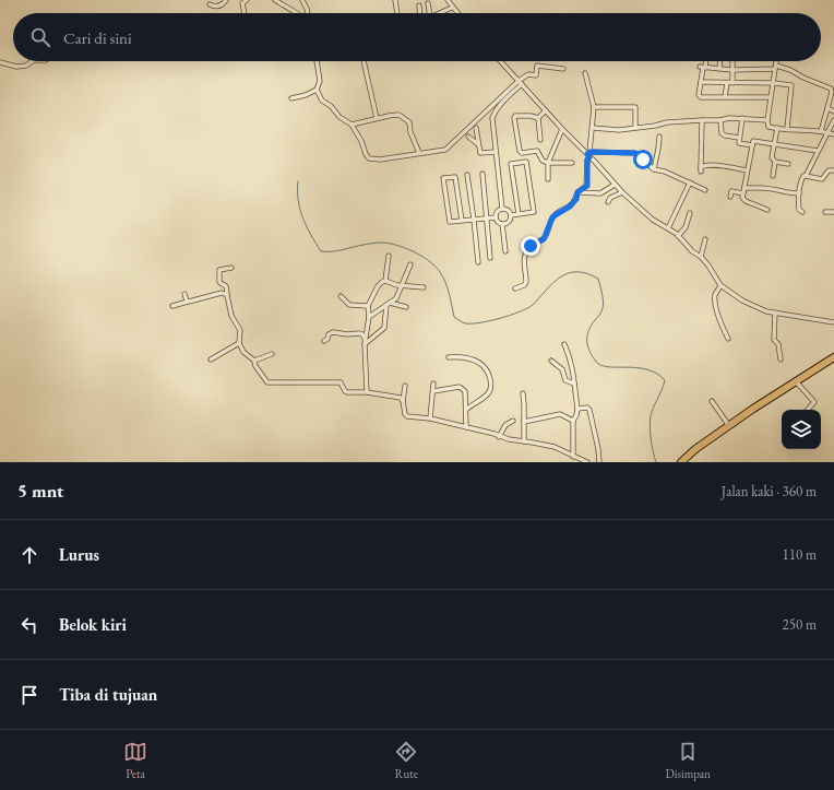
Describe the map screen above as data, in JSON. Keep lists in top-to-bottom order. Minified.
{"page":{"search":"Cari di sini","heading":["5 mnt","Jalan kaki · 360 m"],"list":[["Lurus","110 m"],["Belok kiri","250 m"],"Tiba di tujuan"],"nav":["Peta","Rute","Disimpan"]}}
